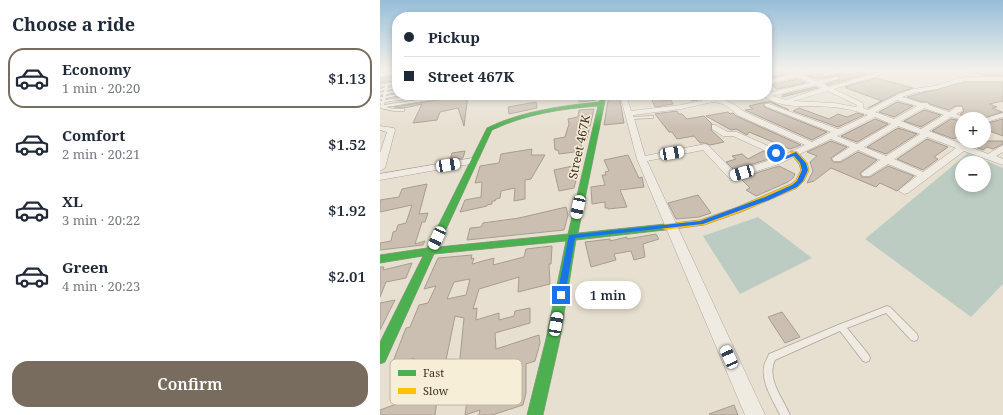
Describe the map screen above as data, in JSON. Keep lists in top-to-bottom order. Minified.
{"streets":{"street":["Street 467K"]},"legend":["Fast","Slow"],"page":{"heading":"Choose a ride","banner":["Pickup","Street 467K"],"list":[{"name":"Economy","note":"1 min · 20:20","value":"$1.13"},{"name":"Comfort","note":"2 min · 20:21","value":"$1.52"},{"name":"XL","note":"3 min · 20:22","value":"$1.92"},{"name":"Green","note":"4 min · 20:23","value":"$2.01"}],"map_buttons":["+","−"],"bubble":"1 min","buttons":"Confirm"}}
